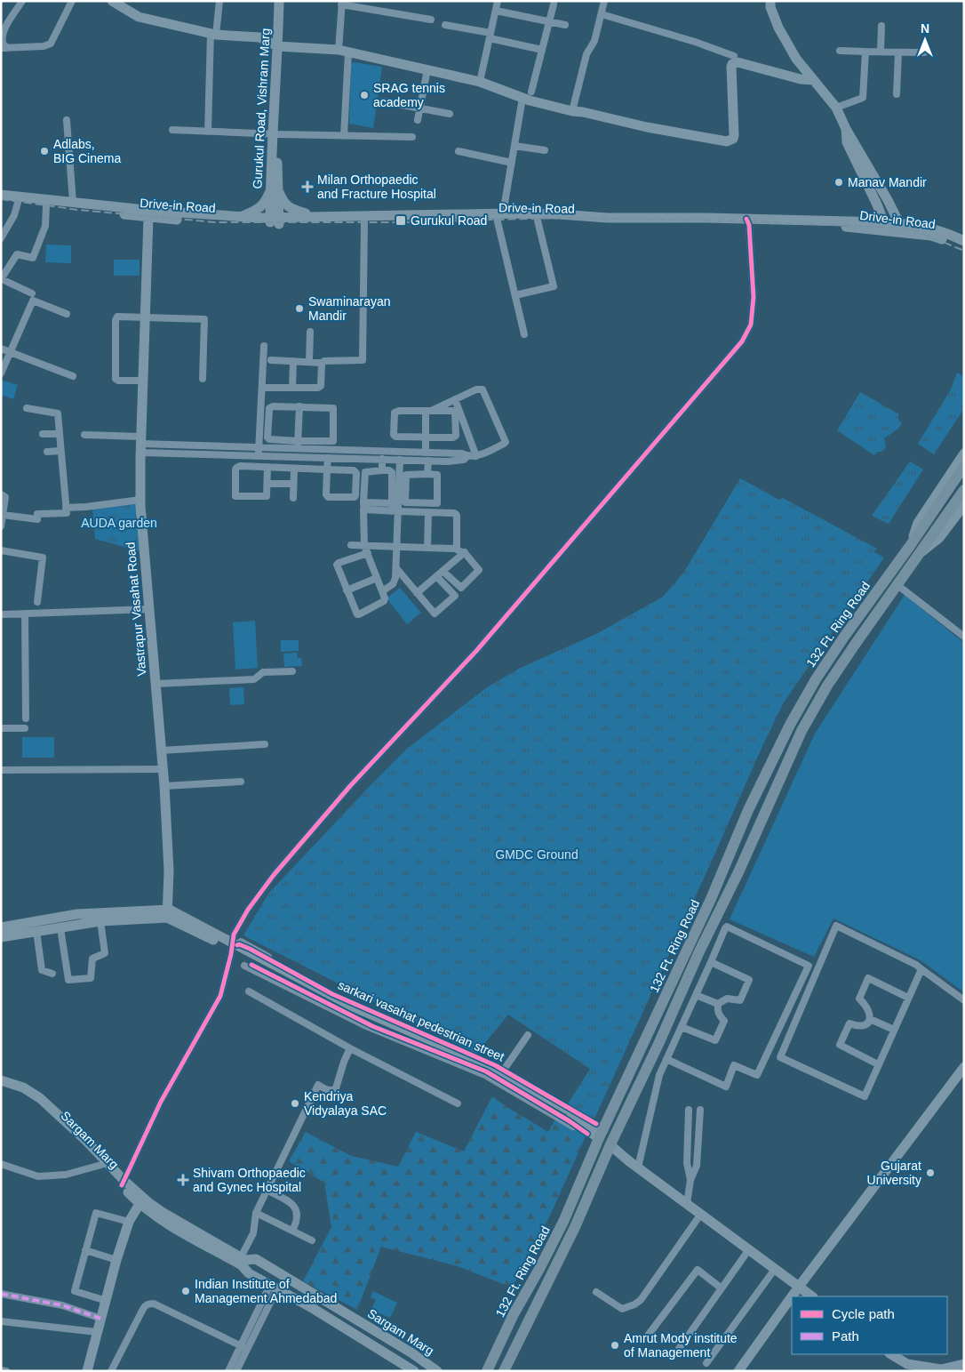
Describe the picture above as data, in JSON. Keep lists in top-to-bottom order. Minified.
{"streets":{"main road":["132 Ft. Ring Road"],"street":["Gurukul Road, Vishram Marg","Drive-in Road","Vastrapur Vasahat Road","Sargam Marg"],"cycle path":["sarkari vasahat pedestrian street"]},"crossings":[["Gurukul Road, Vishram Marg","Drive-in Road"],["Drive-in Road","Vastrapur Vasahat Road"]],"parks":["AUDA garden","GMDC Ground"],"places":{"other":["SRAG tennis academy","Adlabs, BIG Cinema","Manav Mandir","Swaminarayan Mandir","Kendriya Vidyalaya SAC","Gujarat University","Indian Institute of Management Ahmedabad","Amrut Mody institute of Management"],"health":["Milan Orthopaedic and Fracture Hospital","Shivam Orthopaedic and Gynec Hospital"],"transit":["Gurukul Road"]},"legend":["Cycle path","Path"],"north":"top"}
